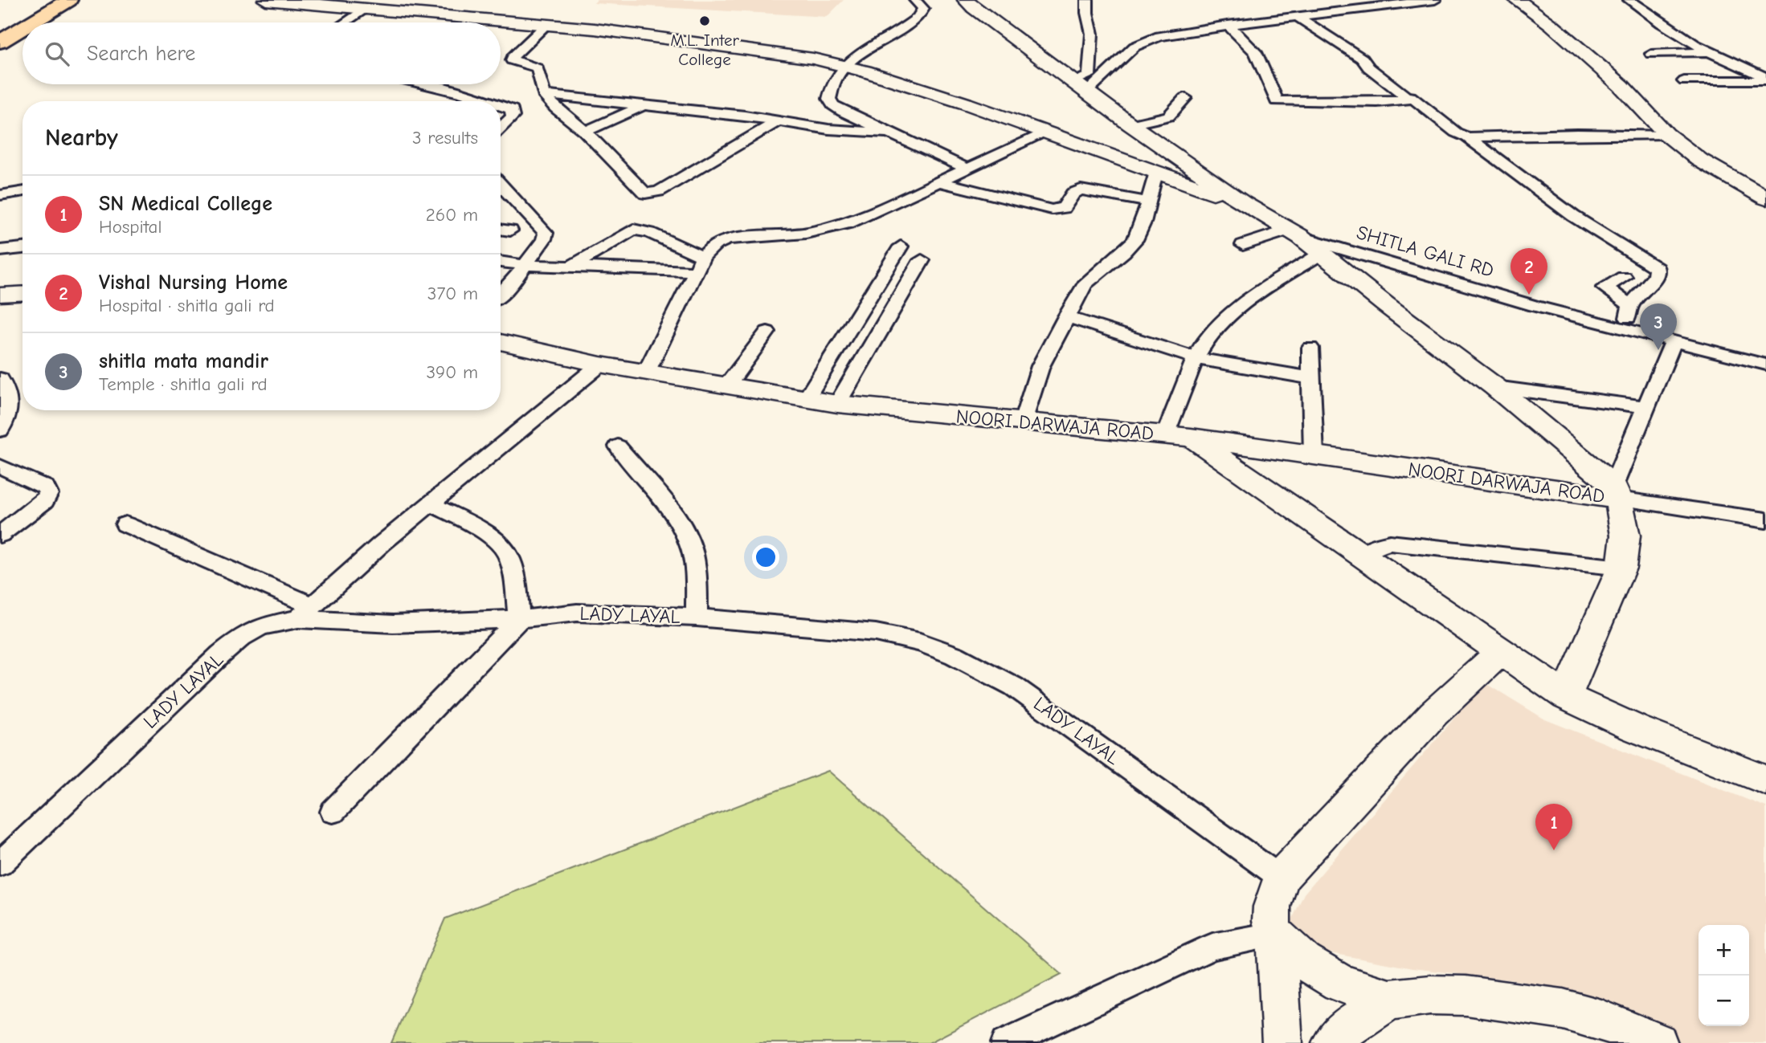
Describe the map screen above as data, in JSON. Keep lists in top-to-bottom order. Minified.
{"streets":{"street":["SHITLA GALI RD","NOORI DARWAJA ROAD","LADY LAYAL"]},"places":["M.L. Inter College"],"page":{"search":"Search here","heading":["Nearby","3 results"],"list":[{"mark":"1","name":"SN Medical College","note":"Hospital","value":"260 m"},{"mark":"2","name":"Vishal Nursing Home","note":"Hospital · shitla gali rd","value":"370 m"},{"mark":"3","name":"shitla mata mandir","note":"Temple · shitla gali rd","value":"390 m"}],"pins":["2","3","1"],"map_buttons":["+","−"]}}
